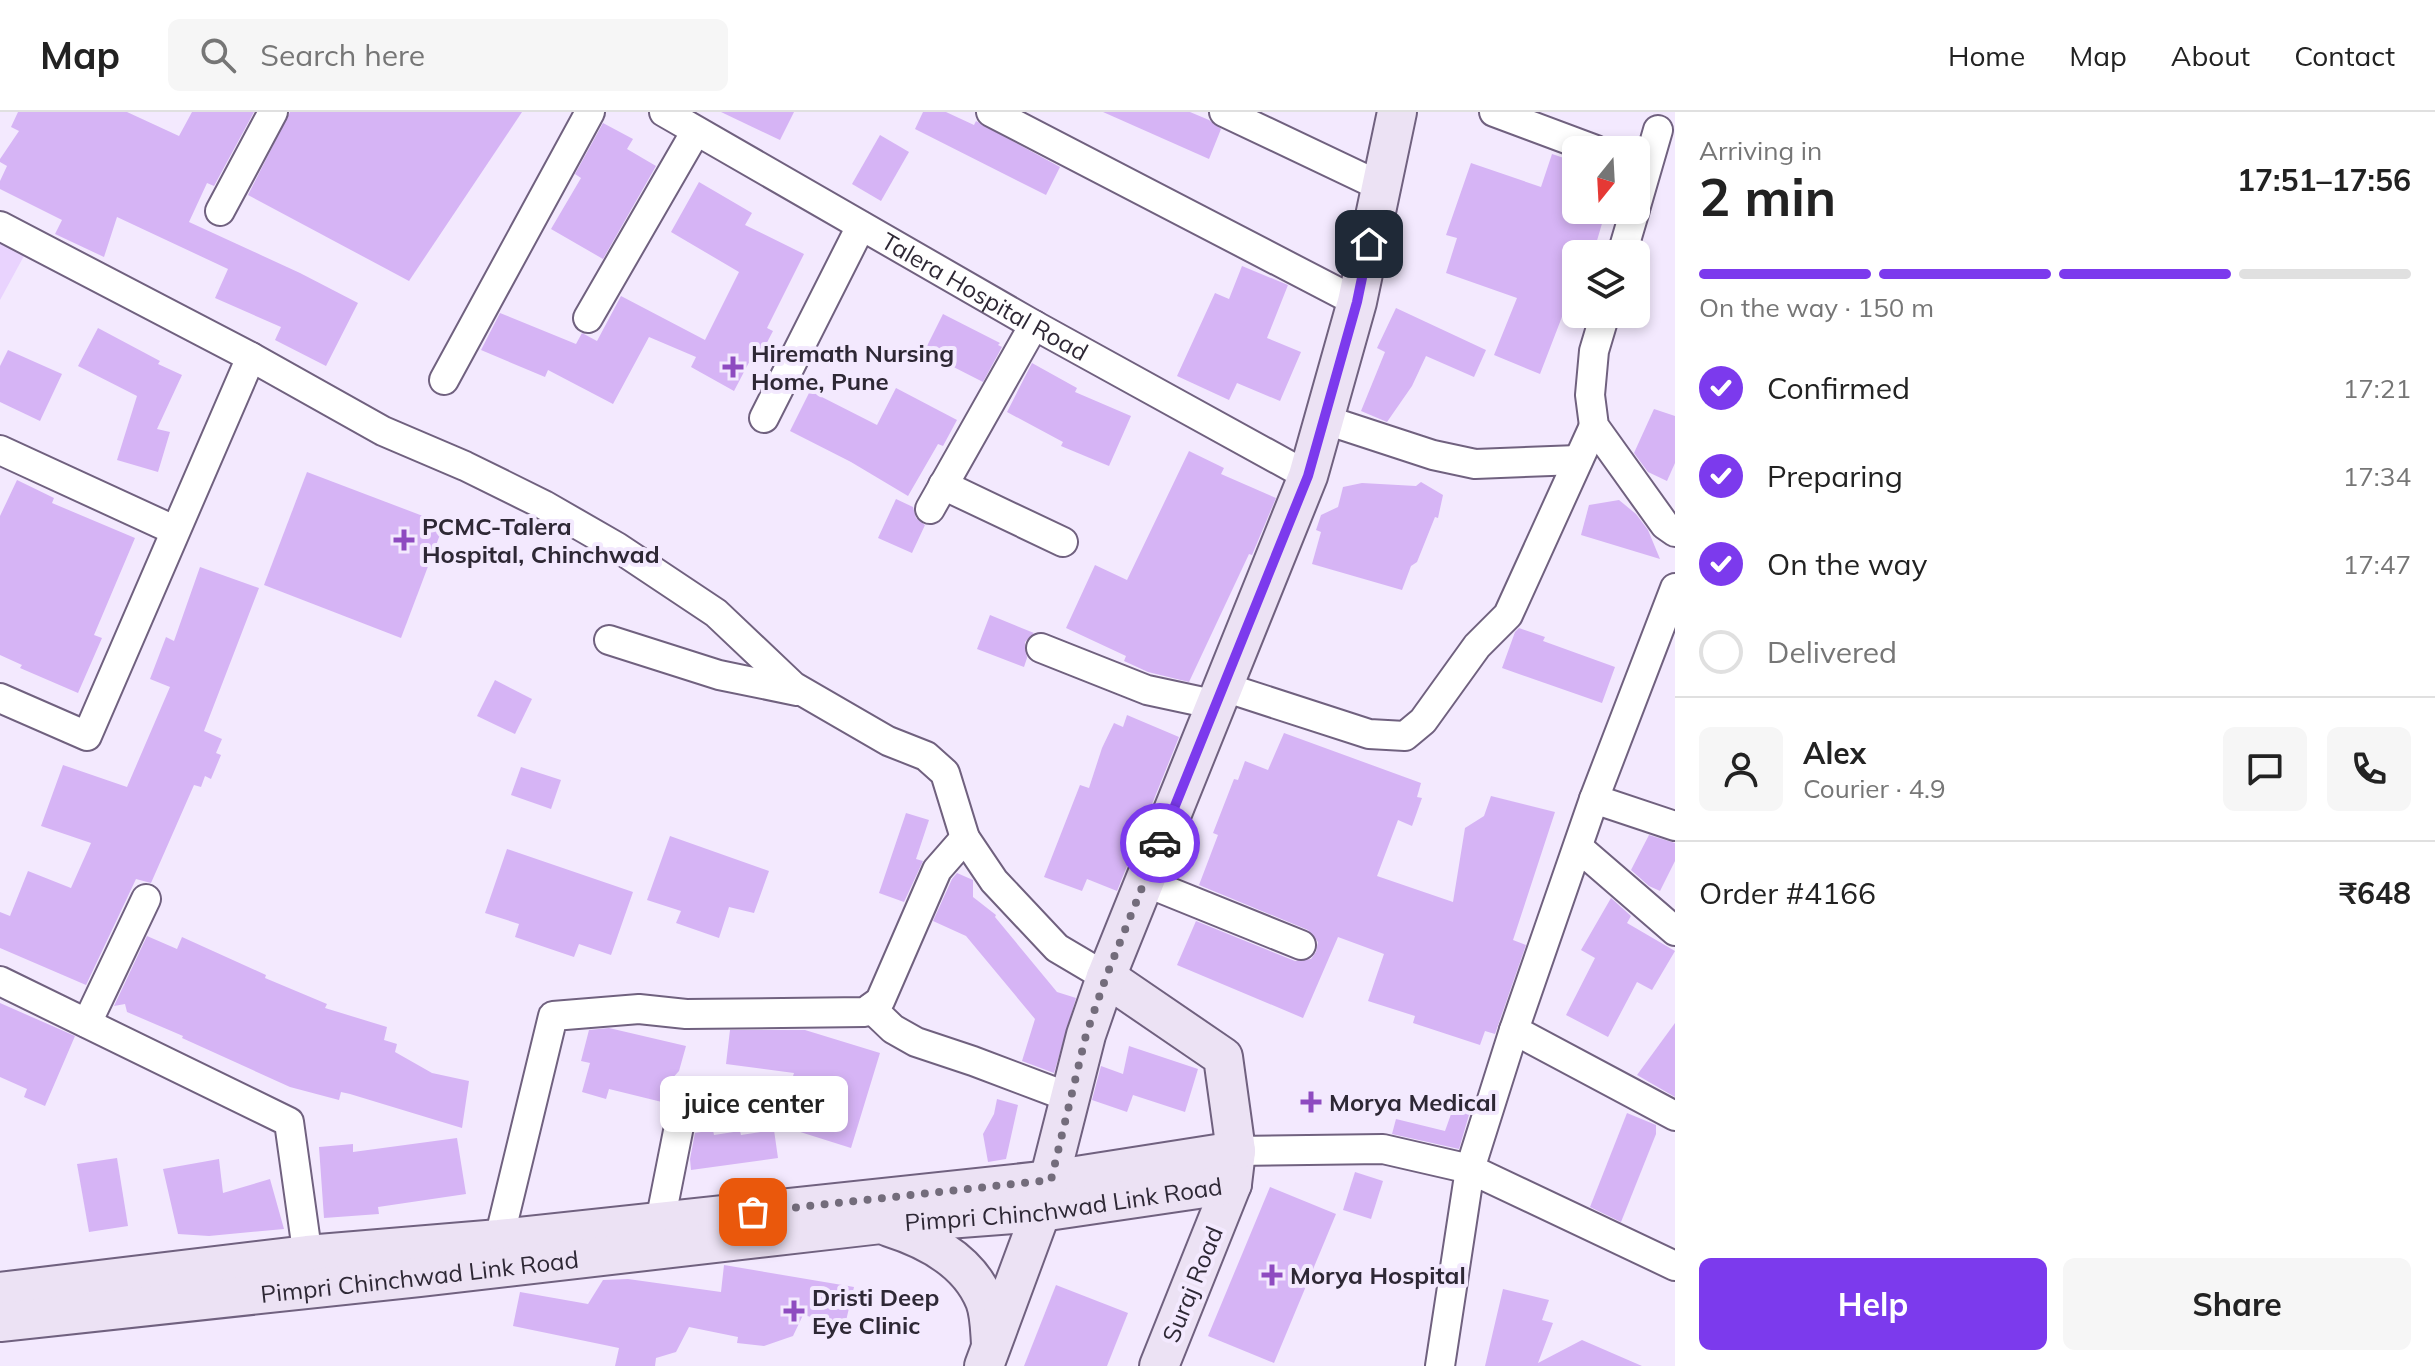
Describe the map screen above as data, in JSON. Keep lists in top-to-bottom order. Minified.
{"streets":{"main road":["Pimpri Chinchwad Link Road","Suraj Road"],"street":["Talera Hospital Road"]},"crossings":[["Pimpri Chinchwad Link Road","Suraj Road"]],"places":{"health":["Hiremath Nursing Home, Pune","PCMC-Talera Hospital, Chinchwad","Morya Medical","Morya Hospital","Dristi Deep Eye Clinic"],"other":["juice center"]},"north":"bottom","page":{"header":"Map","search":"Search here","nav":["Home","Map","About","Contact"],"heading":["2 min","Arriving in","17:51–17:56"],"panel":["Alex","Courier · 4.9","Order #4166","₹648"],"bar":"On the way · 150 m","list":[["Confirmed","17:21"],["Preparing","17:34"],["On the way","17:47"],"Delivered"],"bubble":"juice center","buttons":["Help","Share"]}}
